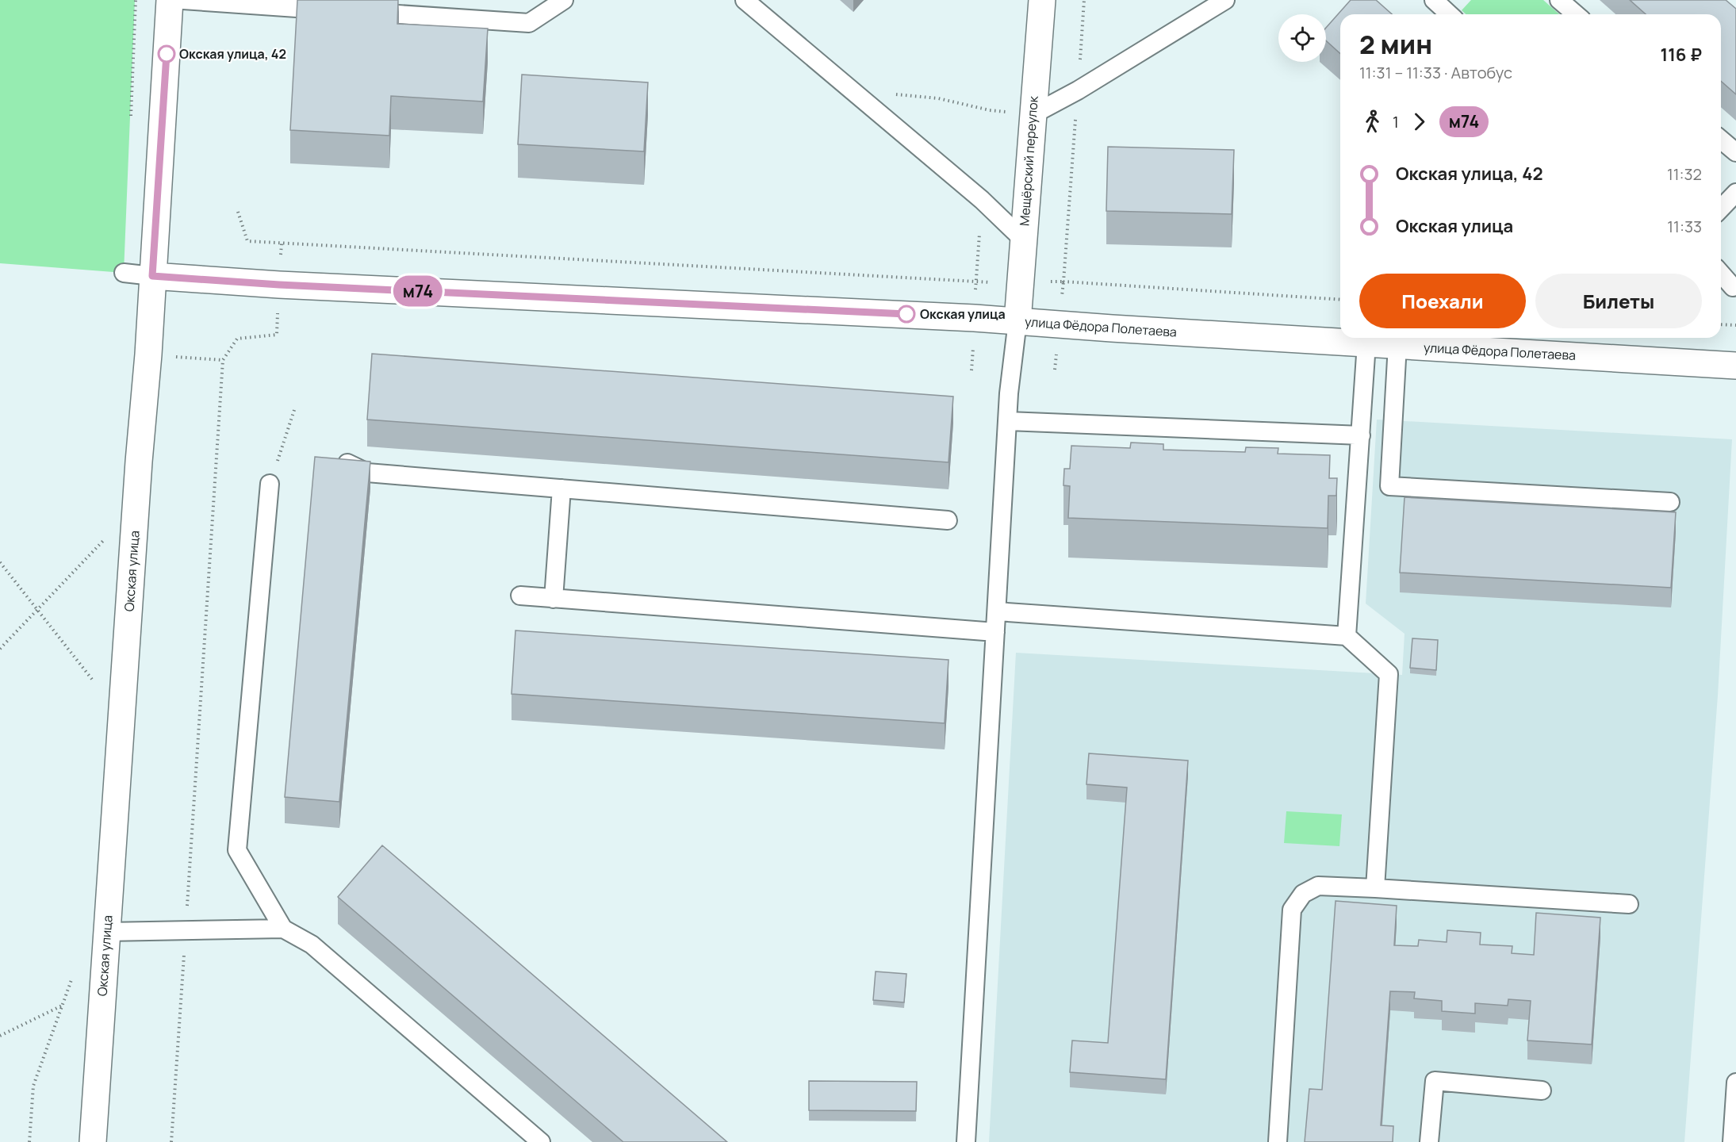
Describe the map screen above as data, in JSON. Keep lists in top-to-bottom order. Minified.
{"streets":{"main road":["Мещёрский переулок","улица Фёдора Полетаева","Окская улица"]},"crossings":[["Мещёрский переулок","улица Фёдора Полетаева"],["улица Фёдора Полетаева","Окская улица"]],"places":["Окская улица, 42","Окская улица"],"lines":["bus line м74"],"page":{"on_map":"м74","heading":["2 мин","11:31 – 11:33 · Автобус","116 ₽"],"legs":["1","м74"],"list":[{"name":"Окская улица, 42","value":"11:32"},{"name":"Окская улица","value":"11:33"}],"buttons":["Поехали","Билеты"]}}
